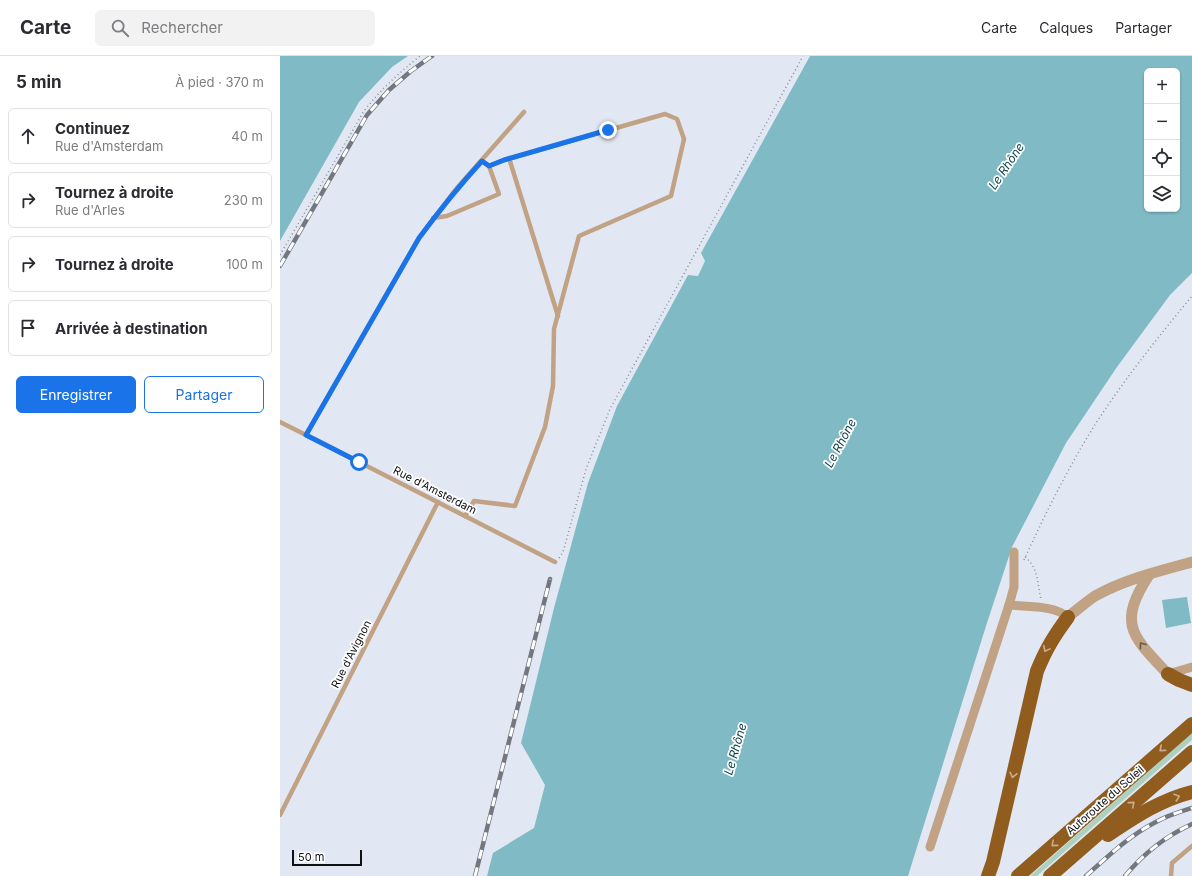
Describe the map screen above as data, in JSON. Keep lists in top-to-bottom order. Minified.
{"streets":{"highway":["Autoroute du Soleil"],"lane":["Rue d'Amsterdam","Rue d'Avignon"]},"crossings":[["Rue d'Amsterdam","Rue d'Avignon"]],"water":["Le Rhône"],"scale_bar":"50 m","page":{"header":"Carte","search":"Rechercher","nav":["Carte","Calques","Partager"],"heading":["5 min","À pied · 370 m"],"map_buttons":["+","−"],"list":[["Continuez","Rue d'Amsterdam","40 m"],["Tournez à droite","Rue d'Arles","230 m"],["Tournez à droite","100 m"],"Arrivée à destination"],"buttons":["Enregistrer","Partager"],"scale":"50 m"}}
